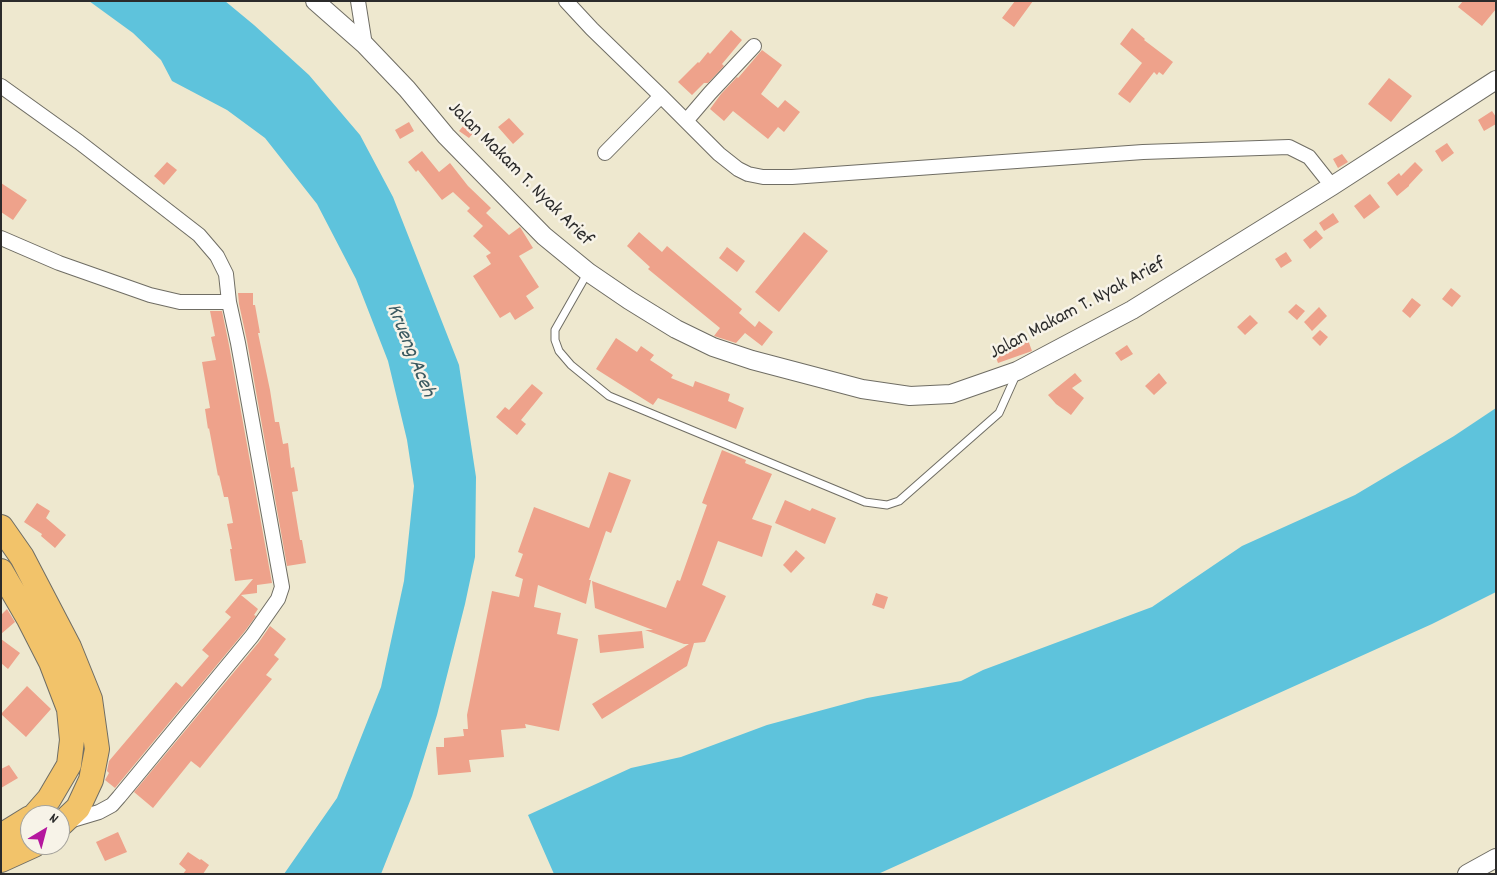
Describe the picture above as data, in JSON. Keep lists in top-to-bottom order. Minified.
{"streets":{"street":["Jalan Makam T. Nyak Arief"]},"water":["Krueng Aceh"],"north":"top right"}
